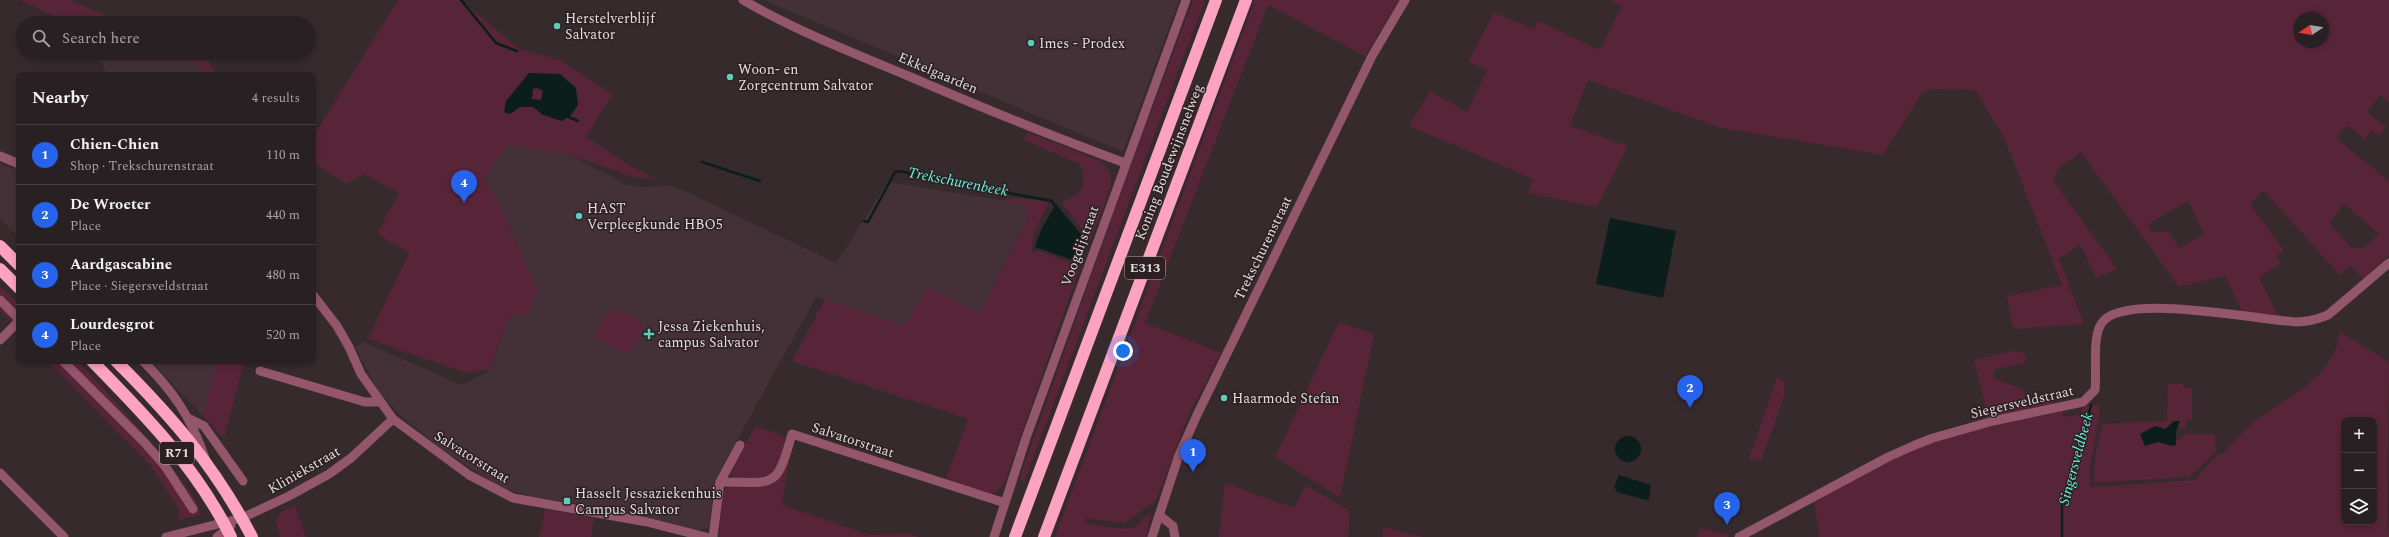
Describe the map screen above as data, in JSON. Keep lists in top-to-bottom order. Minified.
{"streets":{"highway":["Koning Boudewijnsnelweg","E313","R71"],"street":["Ekkelgaarden","Voogdijstraat","Trekschurenstraat","Siegersveldstraat","Salvatorstraat","Kliniekstraat"]},"crossings":[["Ekkelgaarden","Voogdijstraat"],["Voogdijstraat","Salvatorstraat"],["Salvatorstraat","Kliniekstraat"],["R71","Kliniekstraat"]],"water":["Trekschurenbeek","Singersveldbeek"],"places":{"other":["Herstelverblijf Salvator","Imes - Prodex","Woon- en Zorgcentrum Salvator","HAST Verpleegkunde HBO5","Haarmode Stefan"],"health":["Jessa Ziekenhuis, campus Salvator"],"transit":["Hasselt Jessaziekenhuis Campus Salvator"]},"north":"left","page":{"search":"Search here","heading":["Nearby","4 results"],"list":[{"mark":"1","name":"Chien-Chien","note":"Shop · Trekschurenstraat","value":"110 m"},{"mark":"2","name":"De Wroeter","note":"Place","value":"440 m"},{"mark":"3","name":"Aardgascabine","note":"Place · Siegersveldstraat","value":"480 m"},{"mark":"4","name":"Lourdesgrot","note":"Place","value":"520 m"}],"pins":["4","2","1","3"],"map_buttons":["+","−"]}}
